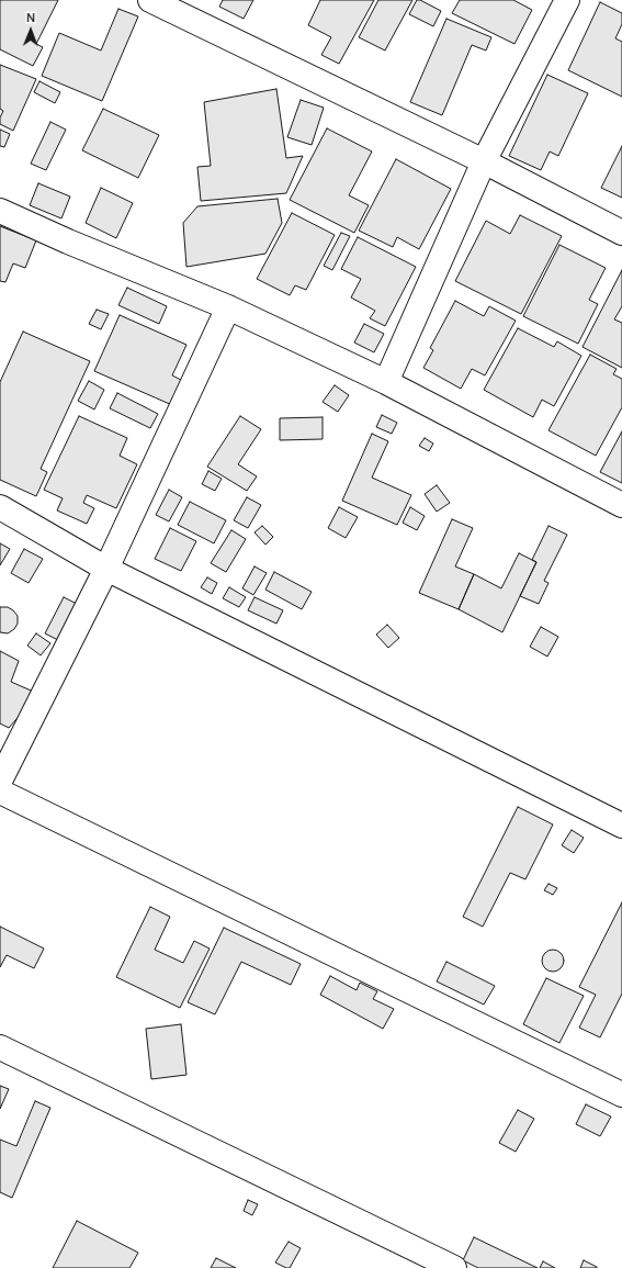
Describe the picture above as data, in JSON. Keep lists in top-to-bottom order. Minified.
{"north":"top"}
